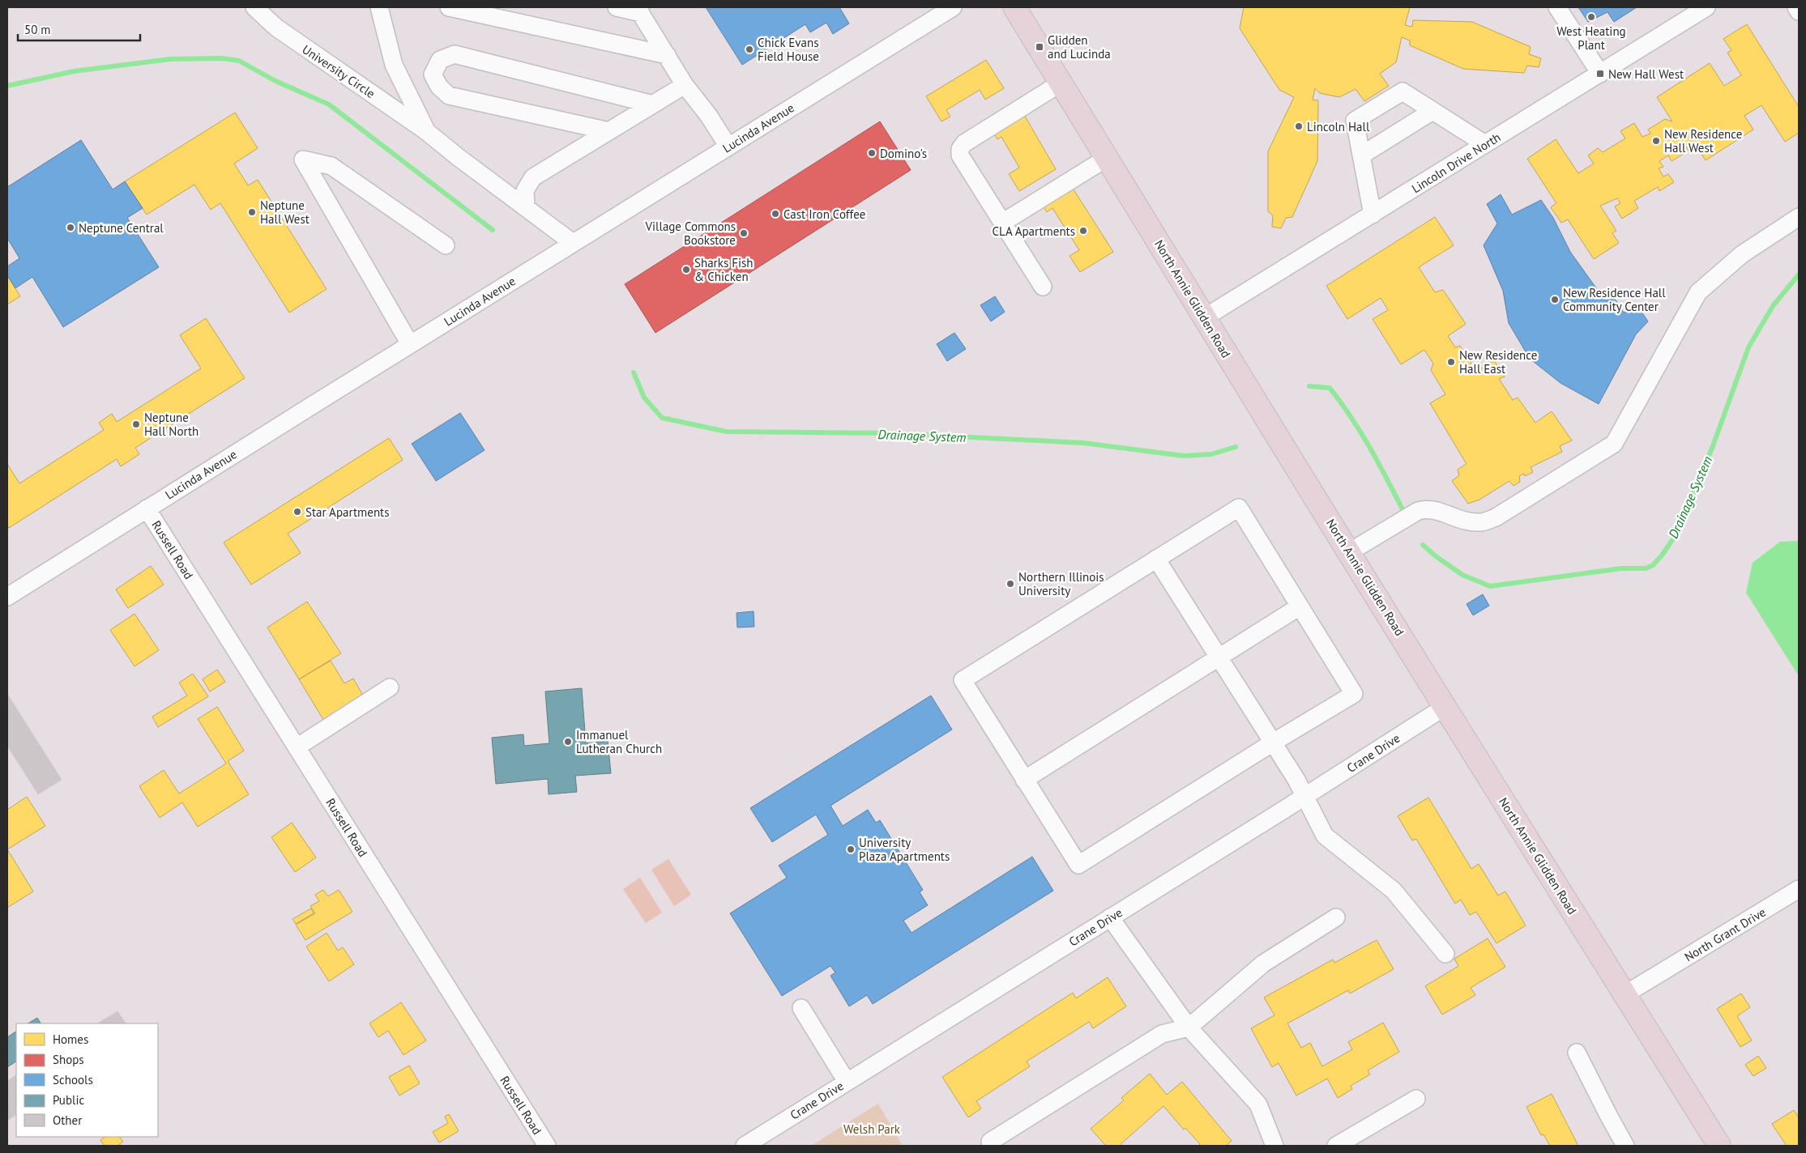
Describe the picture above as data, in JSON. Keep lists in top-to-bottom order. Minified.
{"streets":{"main road":["North Annie Glidden Road"],"street":["University Circle","Lucinda Avenue","Lincoln Drive North","Russell Road","Crane Drive","North Grant Drive"]},"crossings":[["University Circle","Lucinda Avenue"],["Lucinda Avenue","Russell Road"],["Lincoln Drive North","North Annie Glidden Road"],["North Annie Glidden Road","Crane Drive"],["North Annie Glidden Road","North Grant Drive"]],"water":["Drainage System"],"parks":["Welsh Park"],"places":{"other":["West Heating Plant","Chick Evans Field House","Lincoln Hall","New Residence Hall West","Domino's","Neptune Hall West","Cast Iron Coffee","Neptune Central","CLA Apartments","Village Commons Bookstore","Sharks Fish & Chicken","New Residence Hall Community Center","New Residence Hall East","Neptune Hall North","Star Apartments","Northern Illinois University","Immanuel Lutheran Church","University Plaza Apartments"],"transit":["Glidden and Lucinda","New Hall West"]},"legend":["Homes","Shops","Schools","Public","Other"],"scale_bar":"50 m"}
